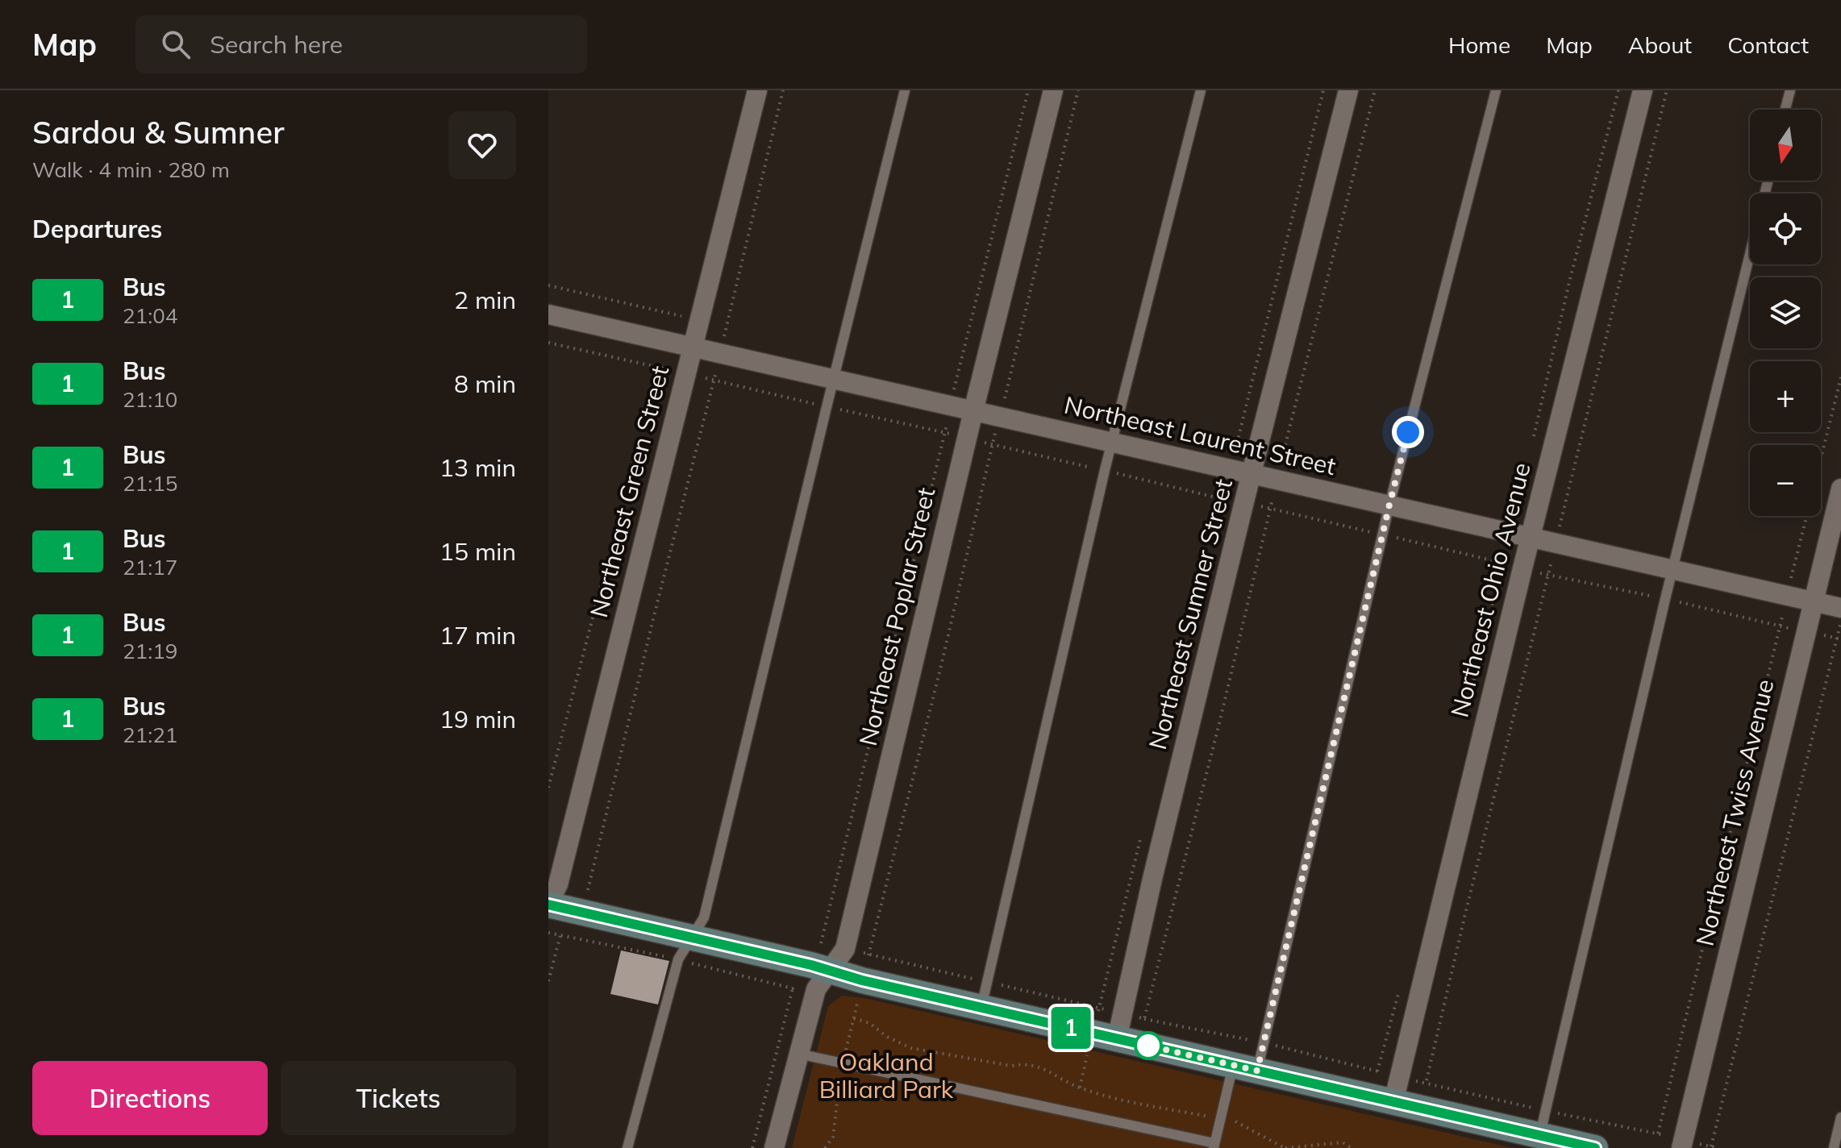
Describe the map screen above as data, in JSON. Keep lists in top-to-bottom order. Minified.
{"streets":{"street":["Northeast Laurent Street","Northeast Green Street","Northeast Ohio Avenue","Northeast Sumner Street","Northeast Poplar Street","Northeast Twiss Avenue"]},"crossings":[["Northeast Laurent Street","Northeast Green Street"],["Northeast Laurent Street","Northeast Ohio Avenue"],["Northeast Laurent Street","Northeast Sumner Street"],["Northeast Laurent Street","Northeast Poplar Street"],["Northeast Laurent Street","Northeast Twiss Avenue"]],"parks":["Oakland Billiard Park"],"lines":["bus line 1"],"north":"bottom","page":{"header":"Map","search":"Search here","nav":["Home","Map","About","Contact"],"heading":[["Sardou & Sumner","Walk · 4 min · 280 m"],"Departures"],"on_map":"1","map_buttons":["+","−"],"list":[{"mark":"1","name":"Bus","note":"21:04","value":"2 min"},{"mark":"1","name":"Bus","note":"21:10","value":"8 min"},{"mark":"1","name":"Bus","note":"21:15","value":"13 min"},{"mark":"1","name":"Bus","note":"21:17","value":"15 min"},{"mark":"1","name":"Bus","note":"21:19","value":"17 min"},{"mark":"1","name":"Bus","note":"21:21","value":"19 min"}],"buttons":["Directions","Tickets"]}}
